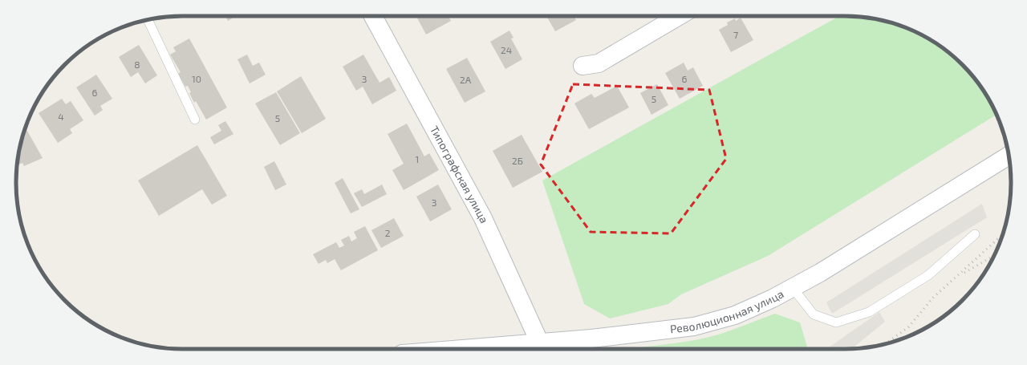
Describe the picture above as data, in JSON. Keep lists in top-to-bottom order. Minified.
{"streets":{"main road":["Типографская улица","Революционная улица"]},"crossings":[["Типографская улица","Революционная улица"]],"house_numbers":["7","24","8","10","3","6","2А","6","5","4","5","1","2Б","3","2"]}
